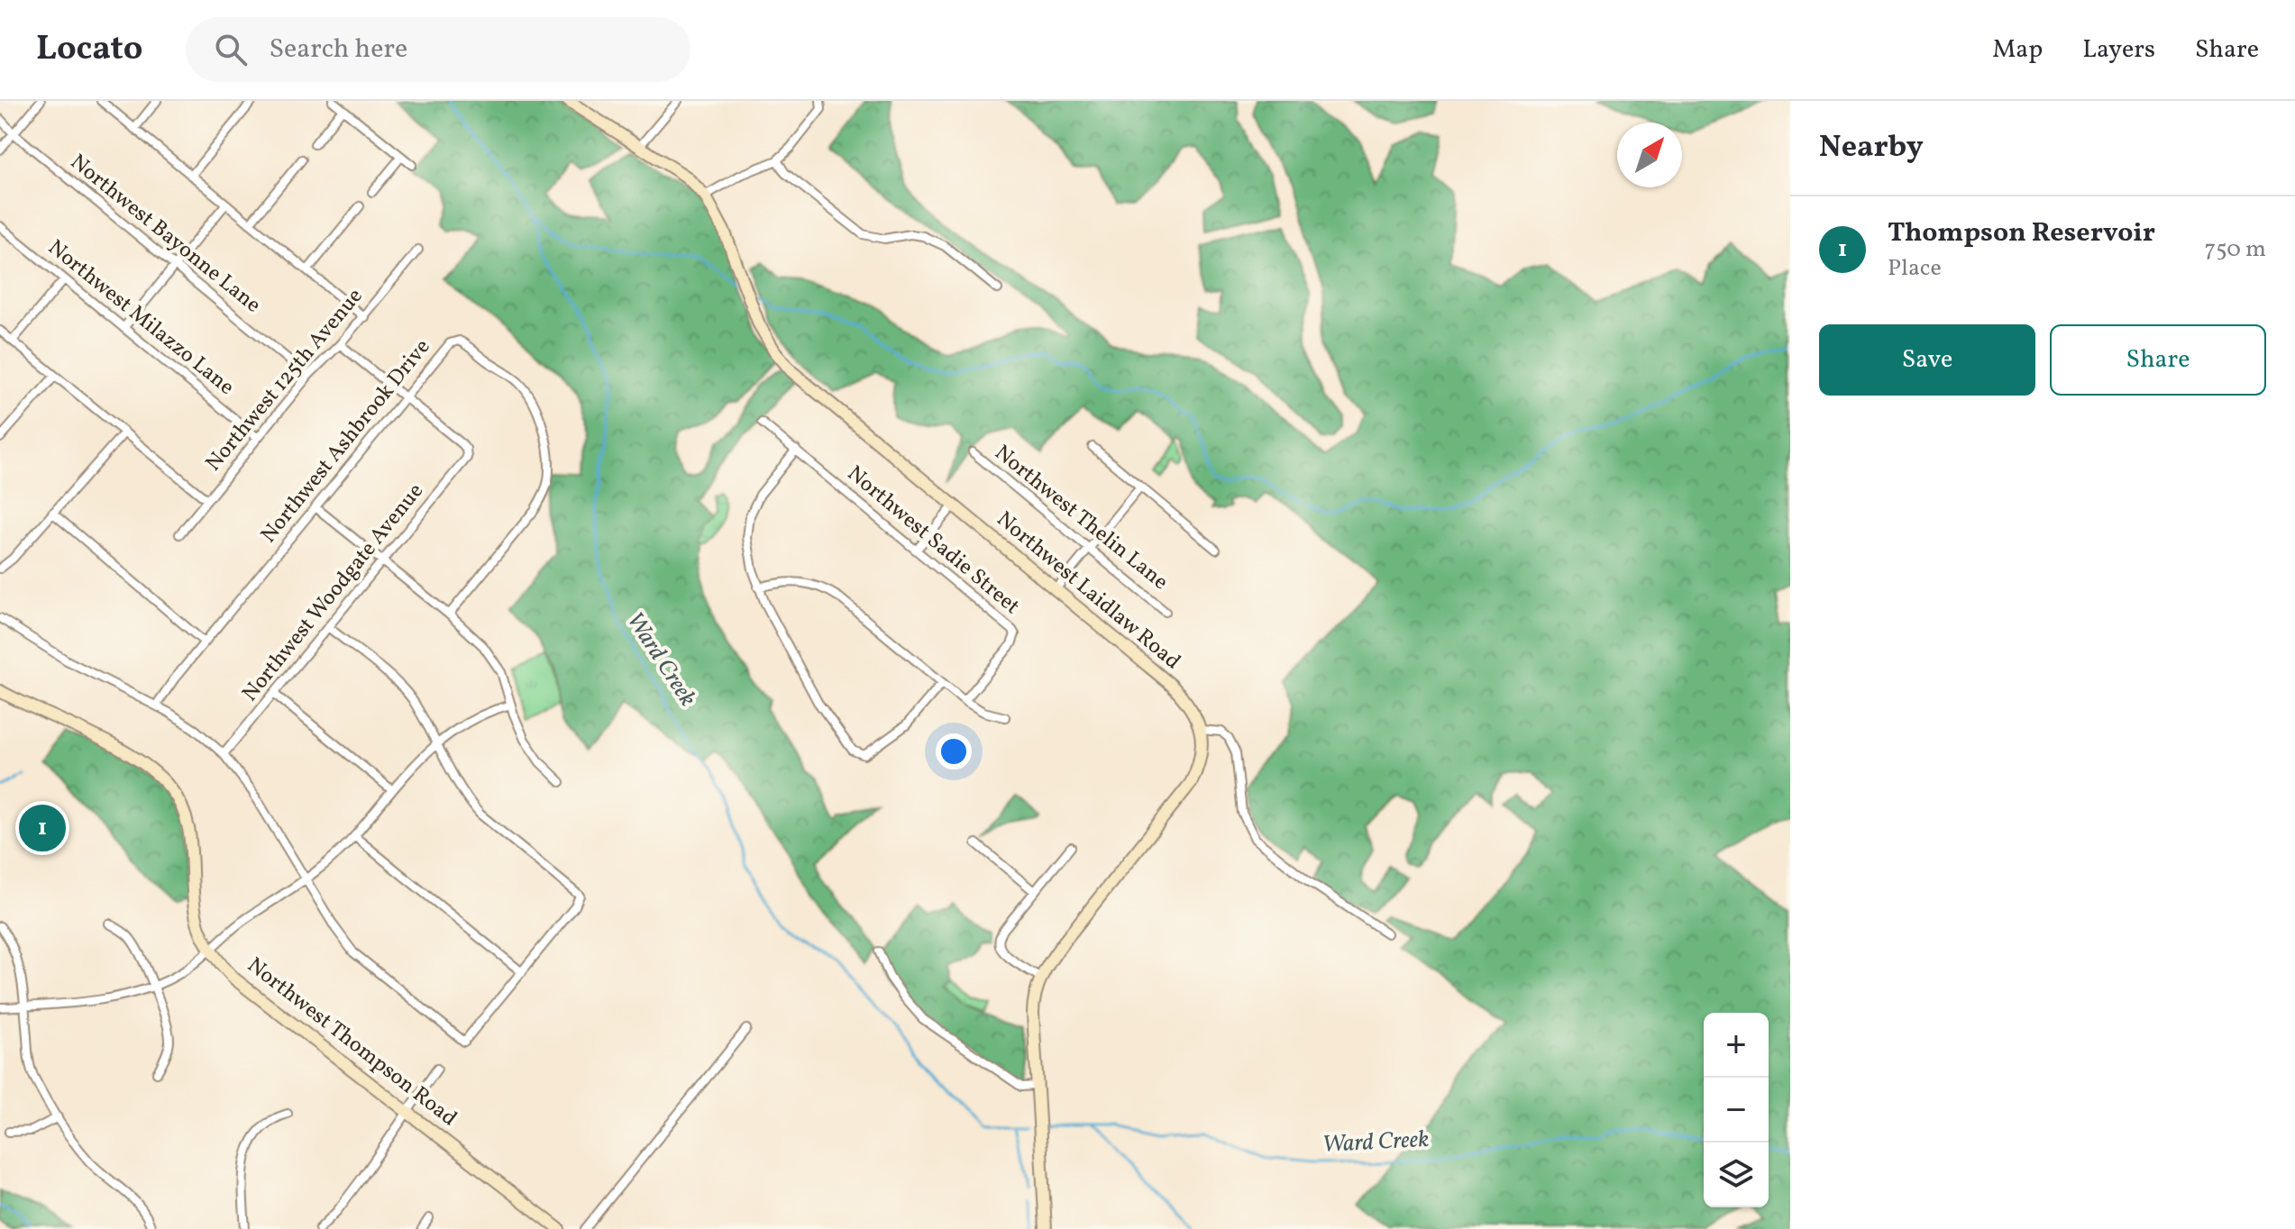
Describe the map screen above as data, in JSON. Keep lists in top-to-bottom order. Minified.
{"streets":{"street":["Northwest Bayonne Lane","Northwest Milazzo Lane","Northwest 125th Avenue","Northwest Ashbrook Drive","Northwest Thelin Lane","Northwest Sadie Street","Northwest Laidlaw Road","Northwest Woodgate Avenue","Northwest Thompson Road"]},"crossings":[["Northwest Bayonne Lane","Northwest 125th Avenue"],["Northwest Milazzo Lane","Northwest 125th Avenue"],["Northwest Ashbrook Drive","Northwest Woodgate Avenue"]],"water":["Ward Creek"],"north":"top right","page":{"header":"Locato","search":"Search here","nav":["Map","Layers","Share"],"heading":"Nearby","list":[{"mark":"1","name":"Thompson Reservoir","note":"Place","value":"750 m"}],"buttons":["Save","Share"],"pins":"1","map_buttons":["+","−"]}}
